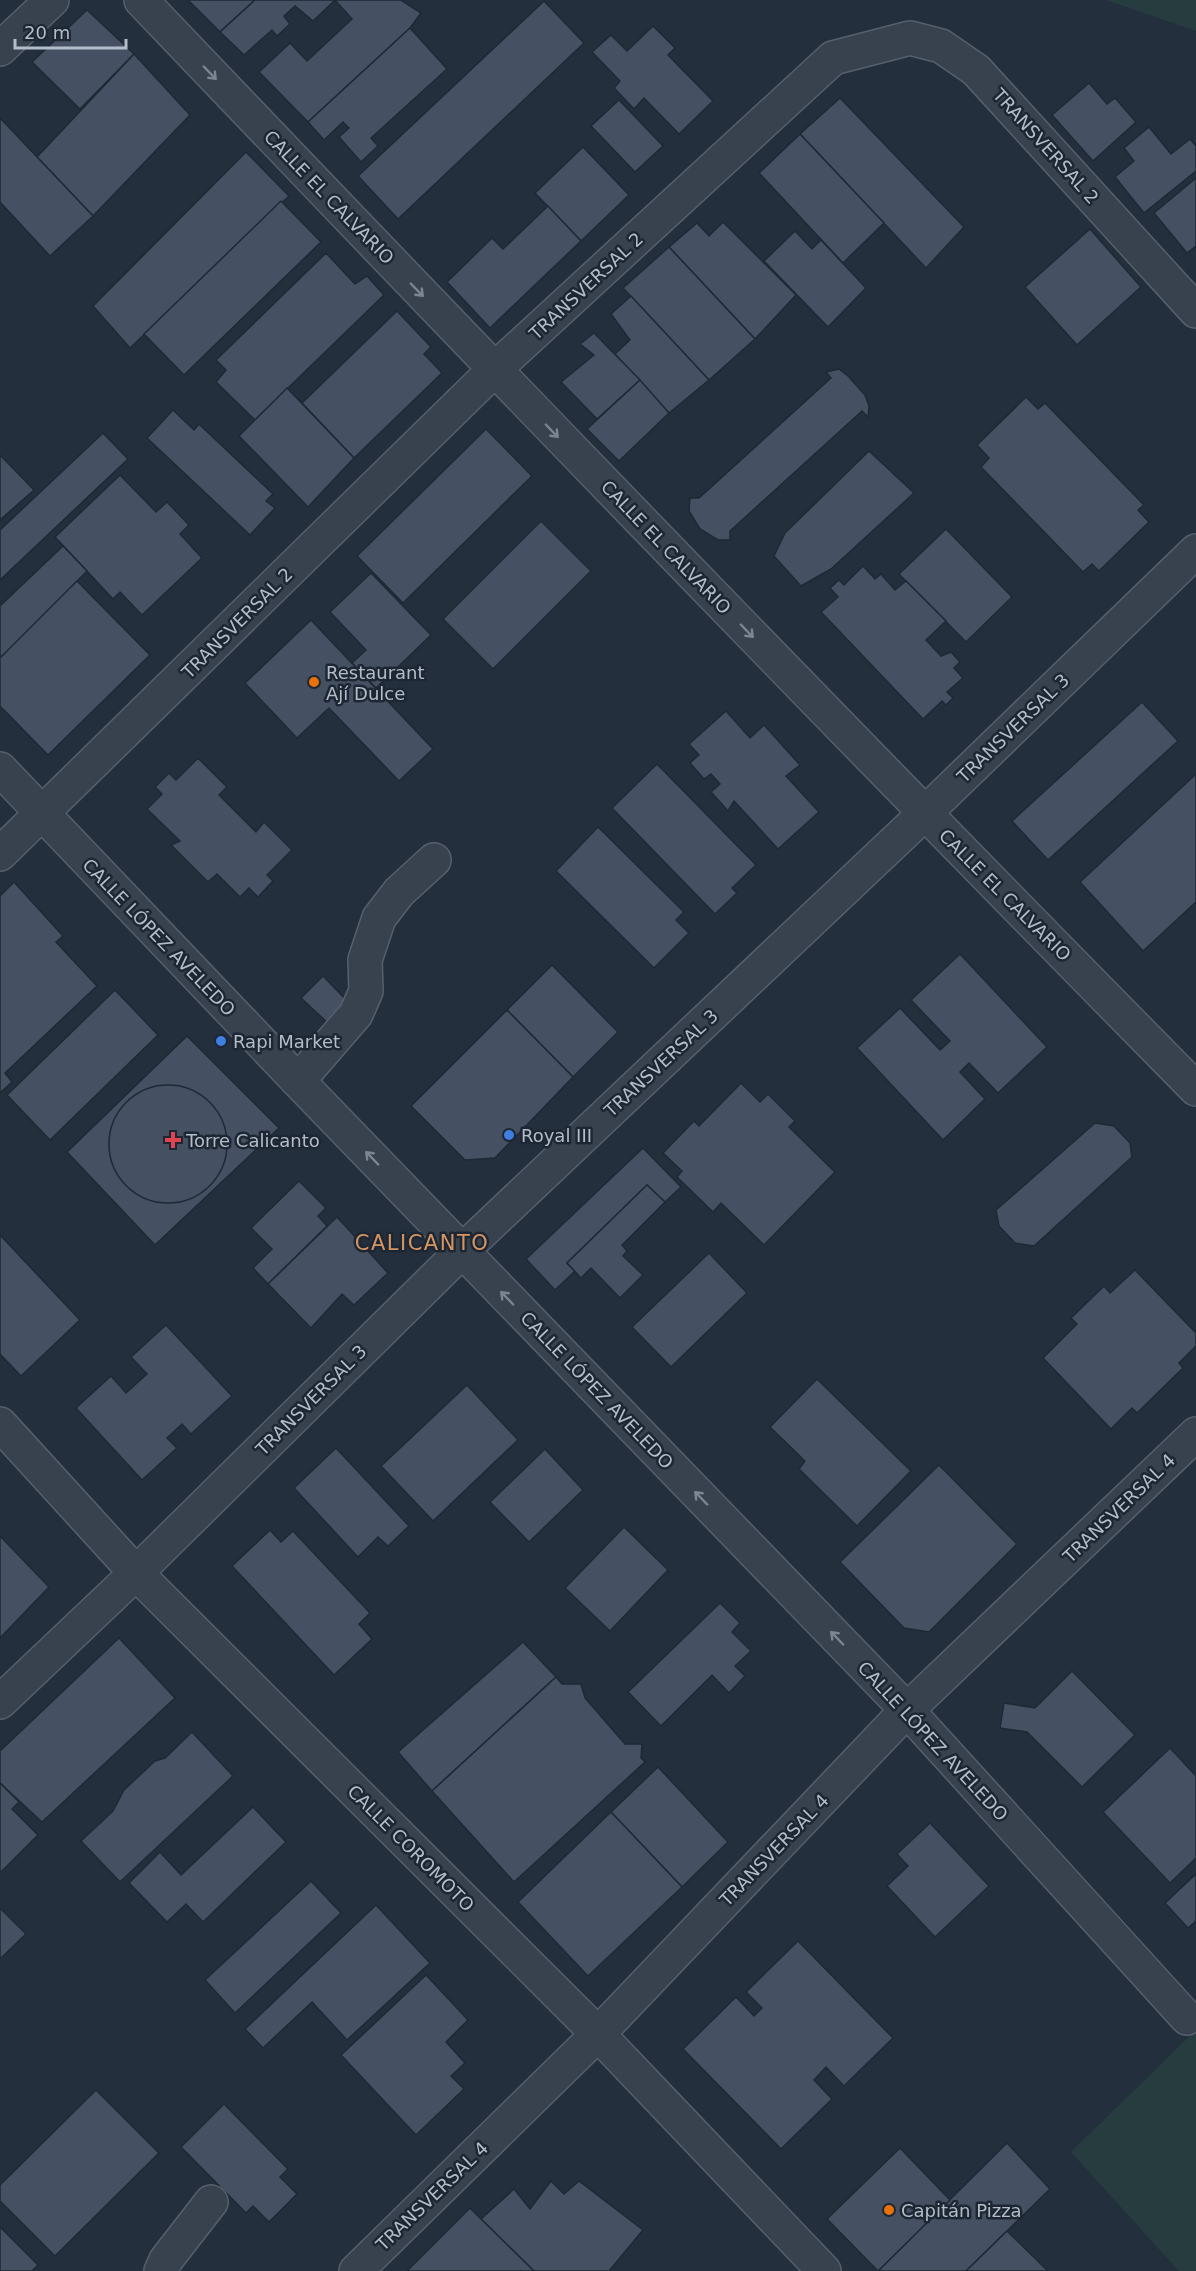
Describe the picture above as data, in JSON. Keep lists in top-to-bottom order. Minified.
{"streets":{"street":["TRANSVERSAL 2","CALLE EL CALVARIO","TRANSVERSAL 3","CALLE LÓPEZ AVELEDO","TRANSVERSAL 4","CALLE COROMOTO"]},"crossings":[["TRANSVERSAL 2","CALLE EL CALVARIO"],["TRANSVERSAL 2","CALLE LÓPEZ AVELEDO"],["CALLE EL CALVARIO","TRANSVERSAL 3"],["TRANSVERSAL 3","CALLE LÓPEZ AVELEDO"],["TRANSVERSAL 3","CALLE COROMOTO"],["CALLE LÓPEZ AVELEDO","TRANSVERSAL 4"],["TRANSVERSAL 4","CALLE COROMOTO"]],"one_way":["CALLE EL CALVARIO","CALLE LÓPEZ AVELEDO"],"districts":["CALICANTO"],"places":{"other":["Restaurant Ají Dulce","Rapi Market","Royal III","Capitán Pizza"],"health":["Torre Calicanto"]},"scale_bar":"20 m"}
